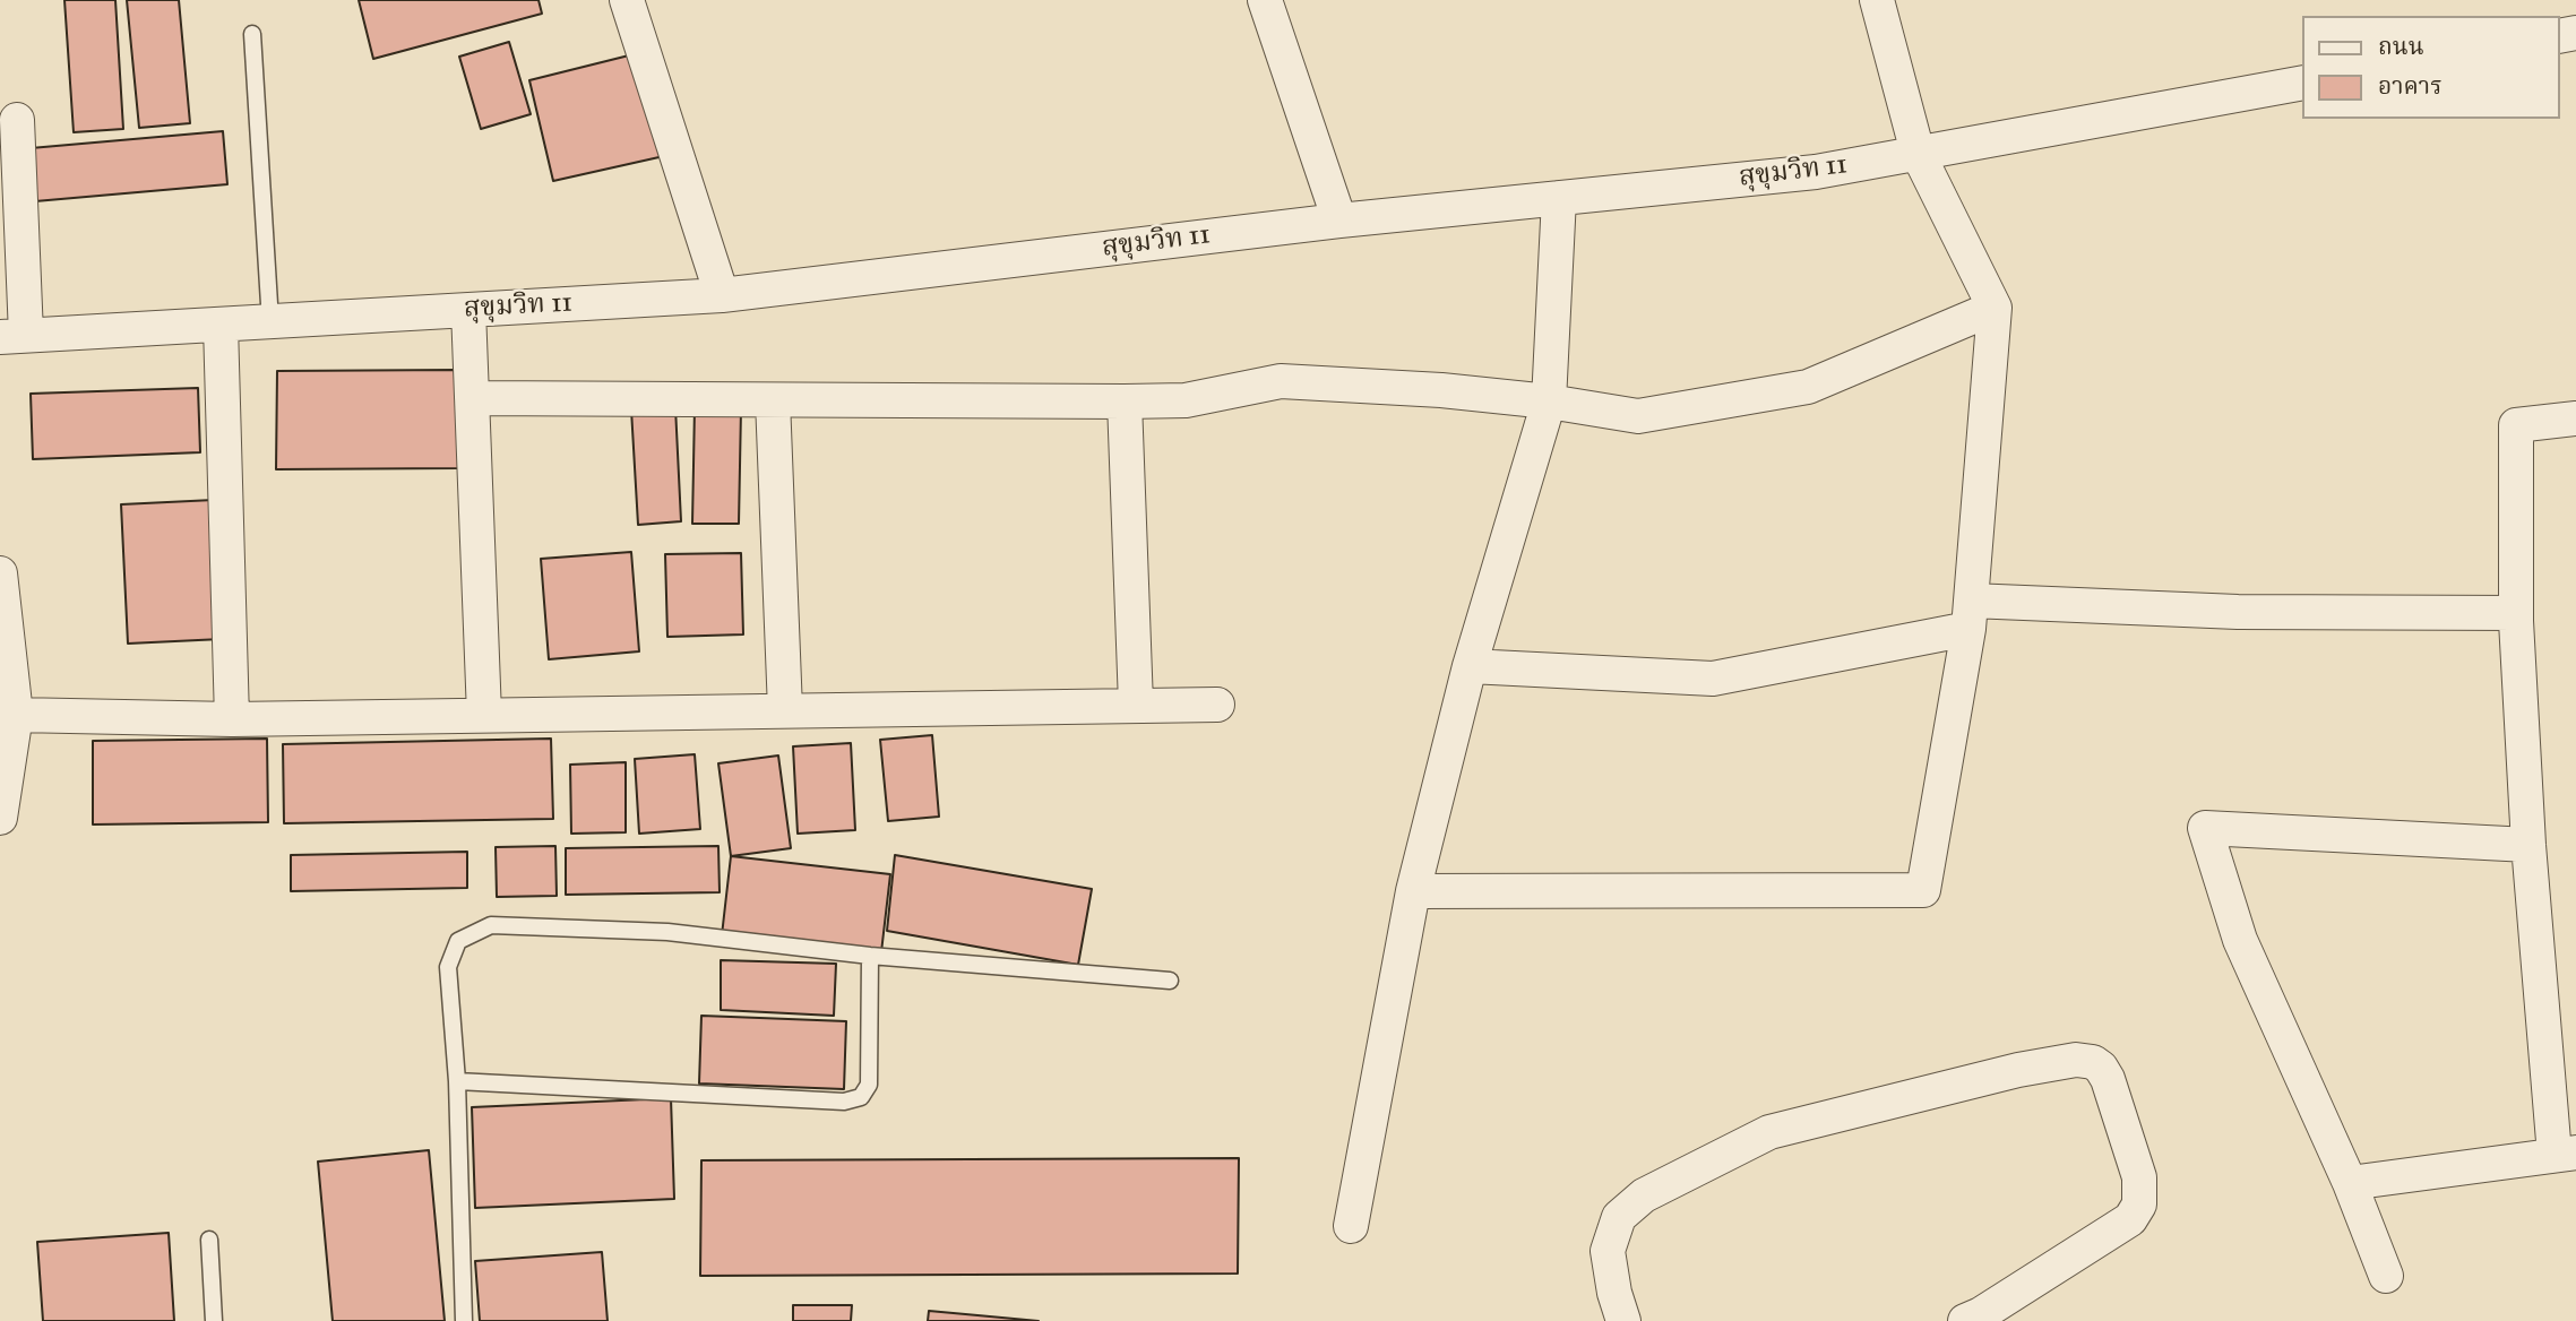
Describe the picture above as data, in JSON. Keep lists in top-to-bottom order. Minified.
{"streets":{"street":["สุขุมวิท 11"]},"legend":["ถนน","อาคาร"]}
